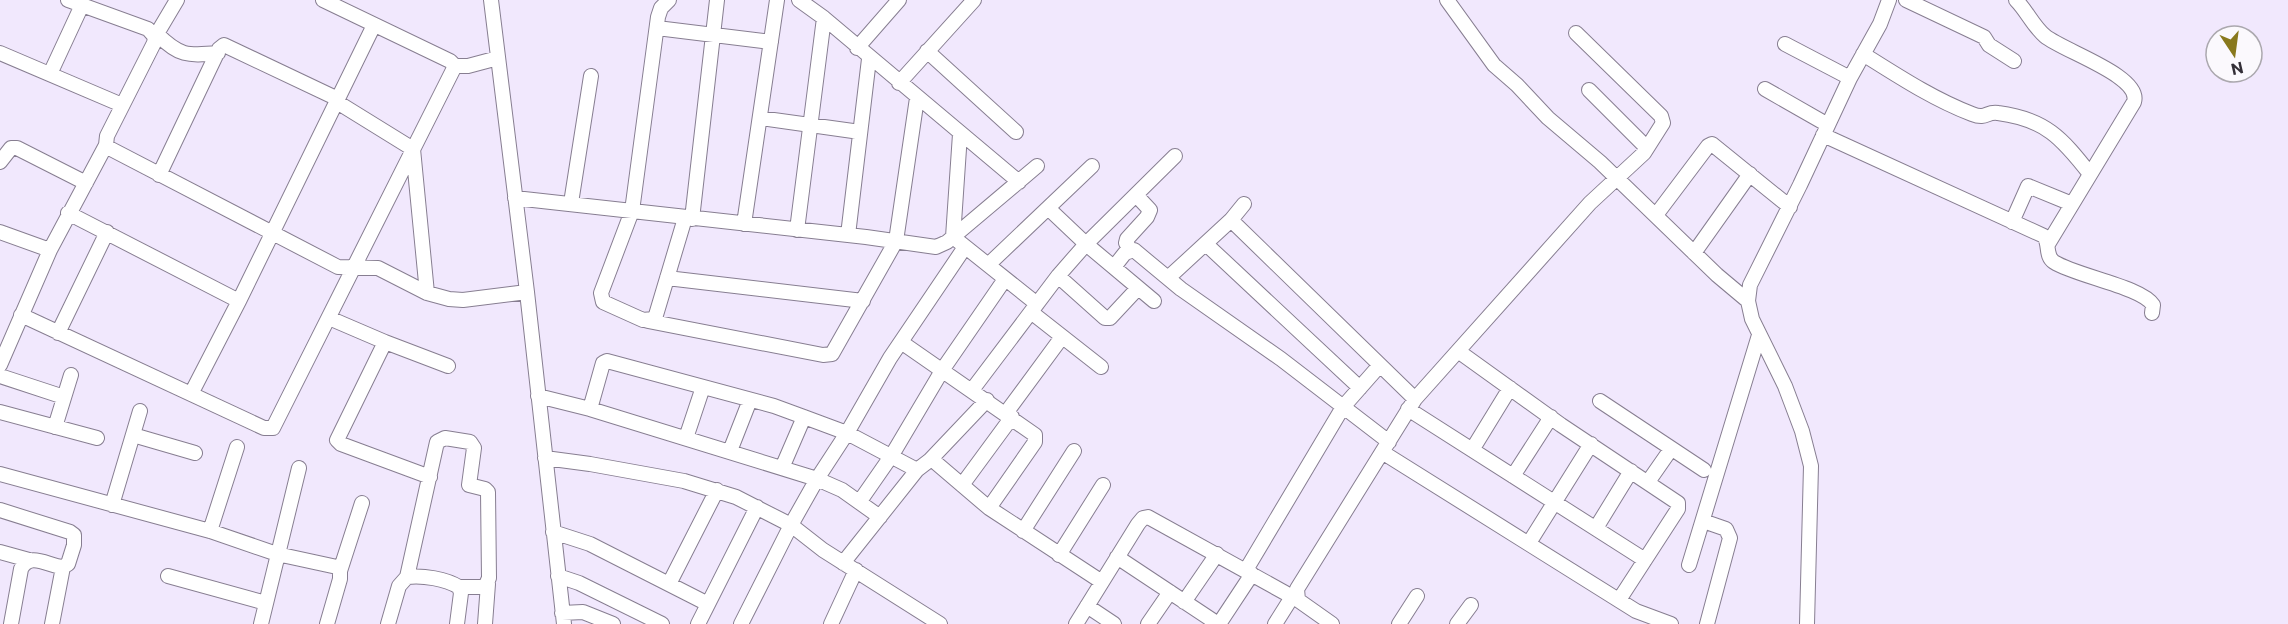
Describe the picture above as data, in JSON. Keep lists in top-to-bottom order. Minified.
{"north":"bottom"}
